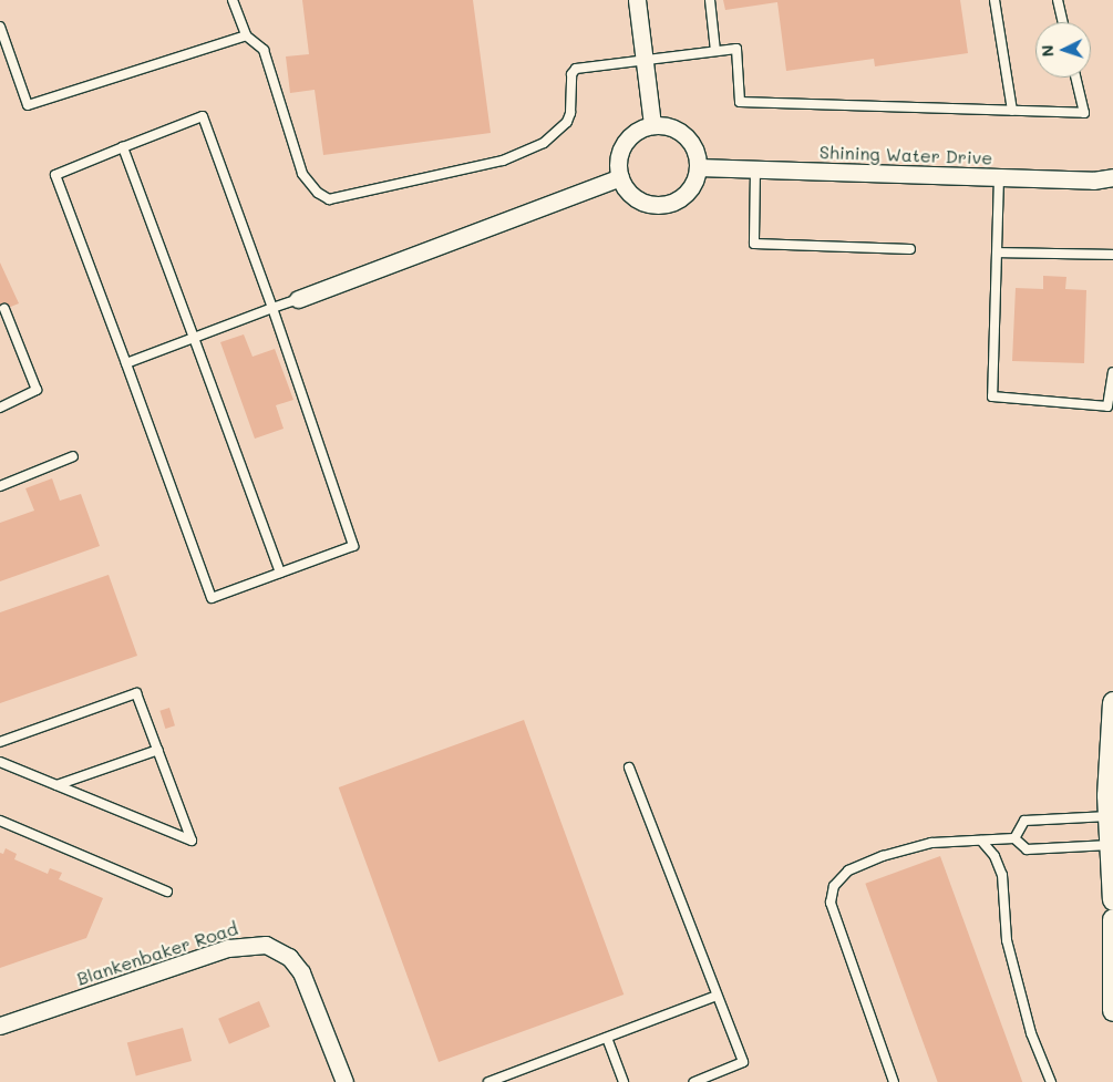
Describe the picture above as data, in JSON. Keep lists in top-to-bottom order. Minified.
{"streets":{"street":["Shining Water Drive","Blankenbaker Road"]},"north":"left"}
